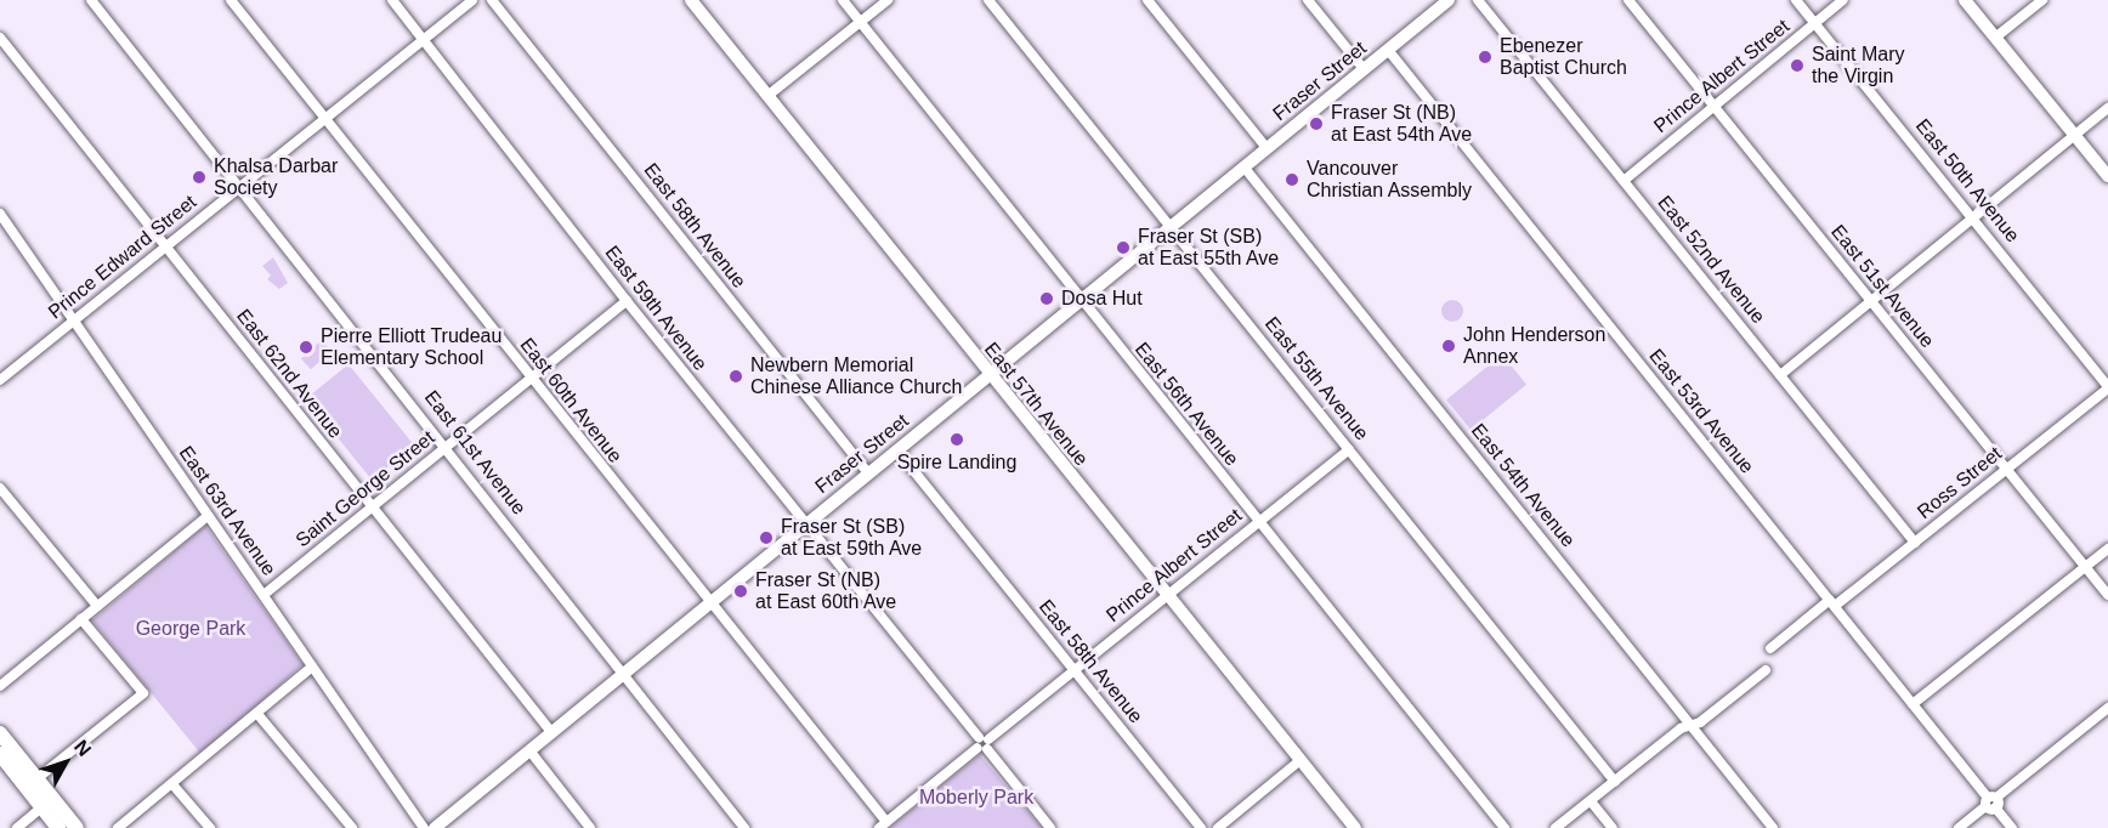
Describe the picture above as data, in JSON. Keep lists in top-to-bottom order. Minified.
{"streets":{"street":["Prince Albert Street","Fraser Street","East 50th Avenue","East 58th Avenue","Prince Edward Street","East 52nd Avenue","East 51st Avenue","East 59th Avenue","East 62nd Avenue","East 55th Avenue","East 60th Avenue","East 57th Avenue","East 56th Avenue","East 53rd Avenue","East 61st Avenue","Ross Street","East 54th Avenue","Saint George Street","East 63rd Avenue"]},"crossings":[["Prince Albert Street","East 50th Avenue"],["Prince Albert Street","East 58th Avenue"],["Prince Albert Street","East 52nd Avenue"],["Prince Albert Street","East 51st Avenue"],["Prince Albert Street","East 59th Avenue"],["Prince Albert Street","East 55th Avenue"],["Prince Albert Street","East 60th Avenue"],["Prince Albert Street","East 57th Avenue"],["Prince Albert Street","East 56th Avenue"],["Fraser Street","East 58th Avenue"],["Fraser Street","East 59th Avenue"],["Fraser Street","East 62nd Avenue"],["Fraser Street","East 55th Avenue"],["Fraser Street","East 60th Avenue"],["Fraser Street","East 57th Avenue"],["Fraser Street","East 56th Avenue"],["Fraser Street","East 53rd Avenue"],["Fraser Street","East 61st Avenue"],["Fraser Street","East 54th Avenue"],["East 50th Avenue","Ross Street"],["Prince Edward Street","East 59th Avenue"],["Prince Edward Street","East 62nd Avenue"],["Prince Edward Street","East 60th Avenue"],["Prince Edward Street","East 61st Avenue"],["Prince Edward Street","East 63rd Avenue"],["East 52nd Avenue","Ross Street"],["East 51st Avenue","Ross Street"],["East 59th Avenue","Saint George Street"],["East 62nd Avenue","Saint George Street"],["East 60th Avenue","Saint George Street"],["East 53rd Avenue","Ross Street"],["East 61st Avenue","Saint George Street"],["Saint George Street","East 63rd Avenue"]],"parks":["George Park","Moberly Park"],"places":["Ebenezer Baptist Church","Saint Mary the Virgin","Fraser St (NB) at East 54th Ave","Khalsa Darbar Society","Vancouver Christian Assembly","Fraser St (SB) at East 55th Ave","Dosa Hut","John Henderson Annex","Pierre Elliott Trudeau Elementary School","Newbern Memorial Chinese Alliance Church","Spire Landing","Fraser St (SB) at East 59th Ave","Fraser St (NB) at East 60th Ave"],"north":"top right"}
